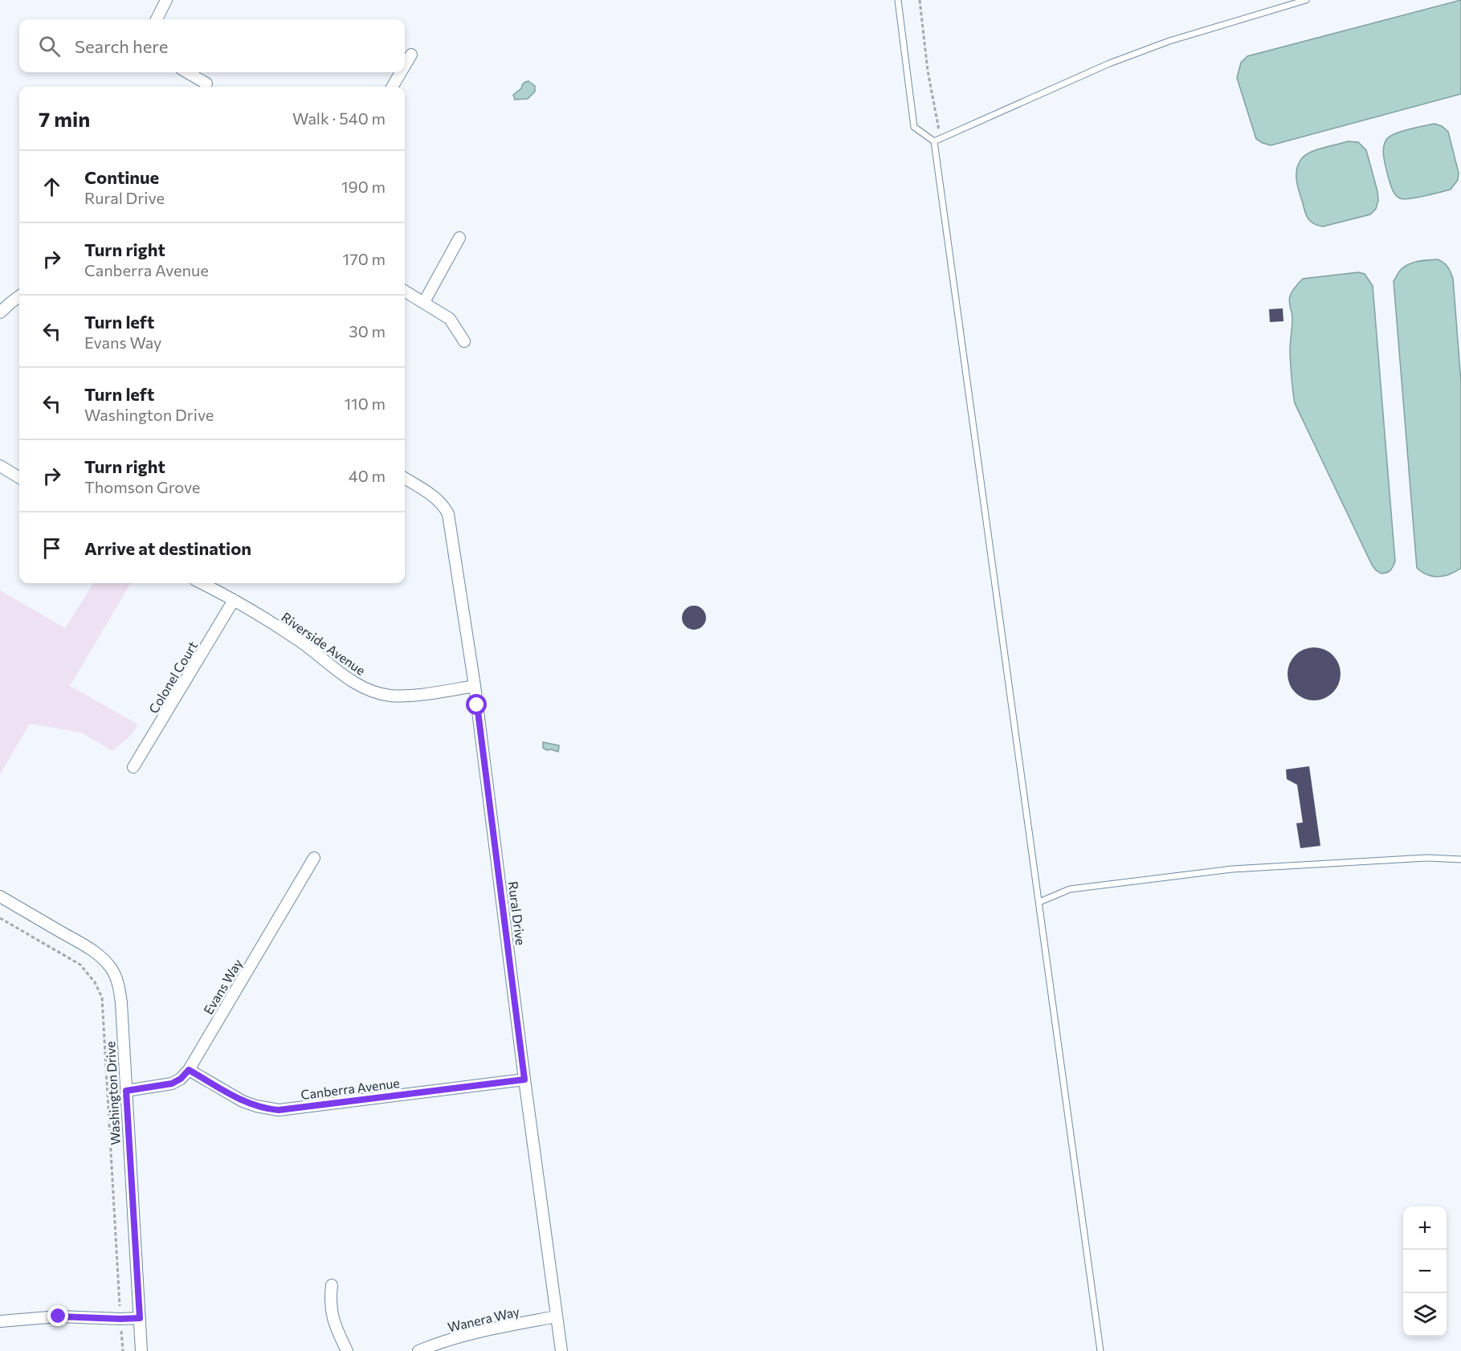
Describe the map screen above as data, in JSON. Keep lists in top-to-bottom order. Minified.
{"streets":{"street":["Riverside Avenue","Colonel Court","Rural Drive","Evans Way","Canberra Avenue","Washington Drive","Wanera Way"]},"crossings":[["Riverside Avenue","Colonel Court"],["Riverside Avenue","Rural Drive"],["Rural Drive","Canberra Avenue"],["Rural Drive","Wanera Way"],["Evans Way","Canberra Avenue"],["Evans Way","Washington Drive"]],"page":{"search":"Search here","heading":["7 min","Walk · 540 m"],"list":[["Continue","Rural Drive","190 m"],["Turn right","Canberra Avenue","170 m"],["Turn left","Evans Way","30 m"],["Turn left","Washington Drive","110 m"],["Turn right","Thomson Grove","40 m"],"Arrive at destination"],"map_buttons":["+","−"]}}
